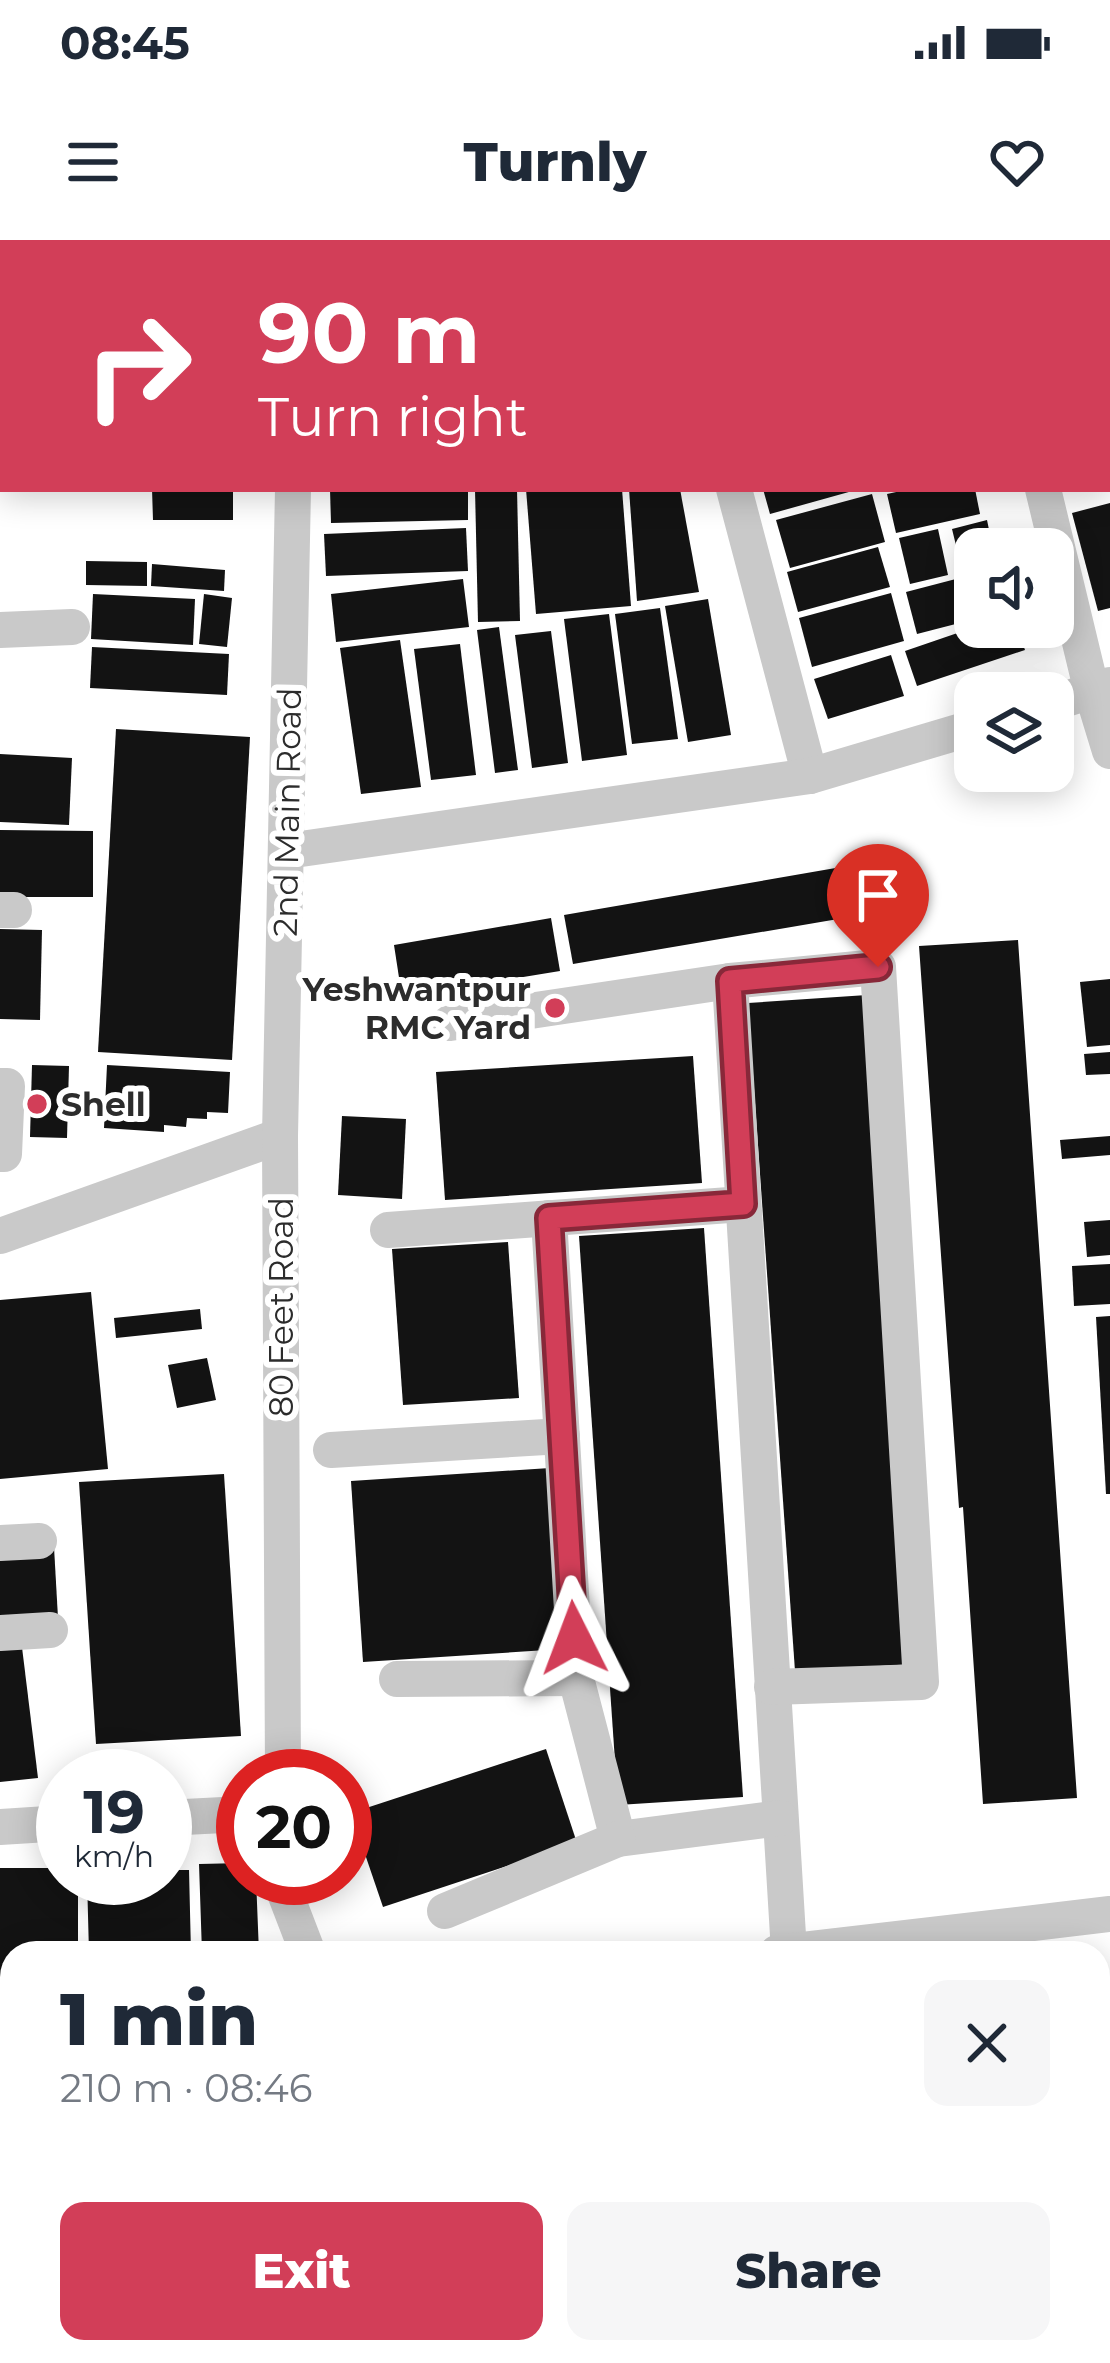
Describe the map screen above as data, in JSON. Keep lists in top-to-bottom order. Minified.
{"streets":{"street":["2nd Main Road","80 Feet Road"]},"crossings":[["2nd Main Road","80 Feet Road"]],"places":["Yeshwantpur RMC Yard","Shell"],"page":{"status":"08:45","header":"Turnly","turn":["90 m","Turn right"],"speed":"19 km/h","limit":"20","heading":["1 min","210 m · 08:46"],"buttons":["Exit","Share"]}}
